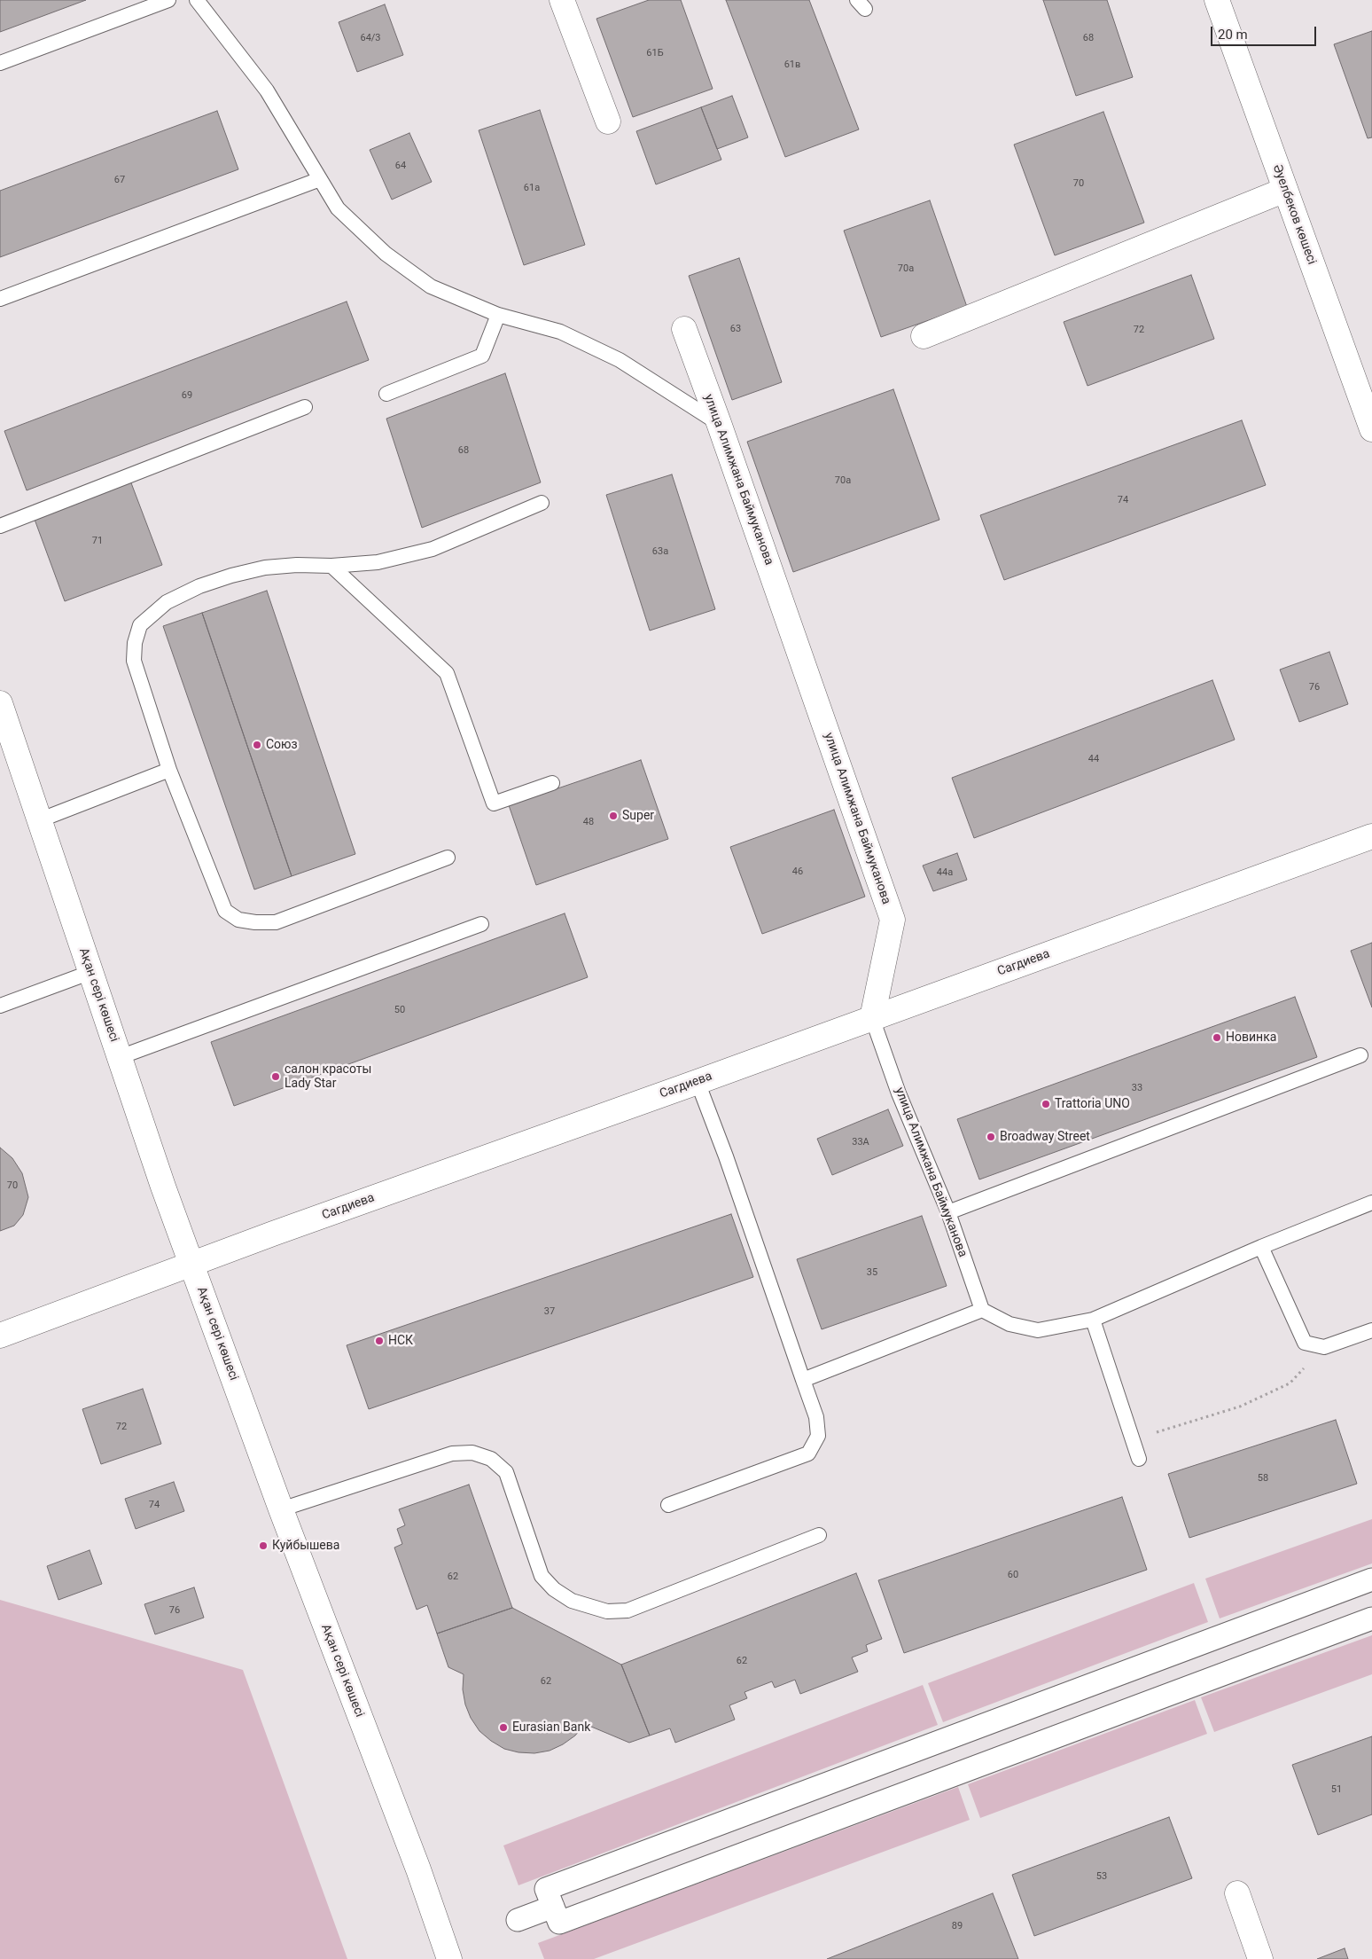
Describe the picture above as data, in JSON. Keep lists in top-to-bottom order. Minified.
{"streets":{"street":["Әуелбеков көшесі","улица Алимжана Баймуканова","Сагдиева","Ақан сері көшесі"]},"crossings":[["улица Алимжана Баймуканова","Сагдиева"],["Сагдиева","Ақан сері көшесі"]],"places":["Союз","Super","Новинка","салон красоты Lady Star","Trattoria UNO","Broadway Street","НСК","Куйбышева","Eurasian Bank"],"house_numbers":["64/3","68","61Б","61в","64","67","70","61а","70а","63","72","69","68","70а","74","71","63а","76","44","48","46","44а","50","33","33А","70","35","37","72","58","74","60","62","76","62","62","51","53","89"],"scale_bar":"20 m"}
